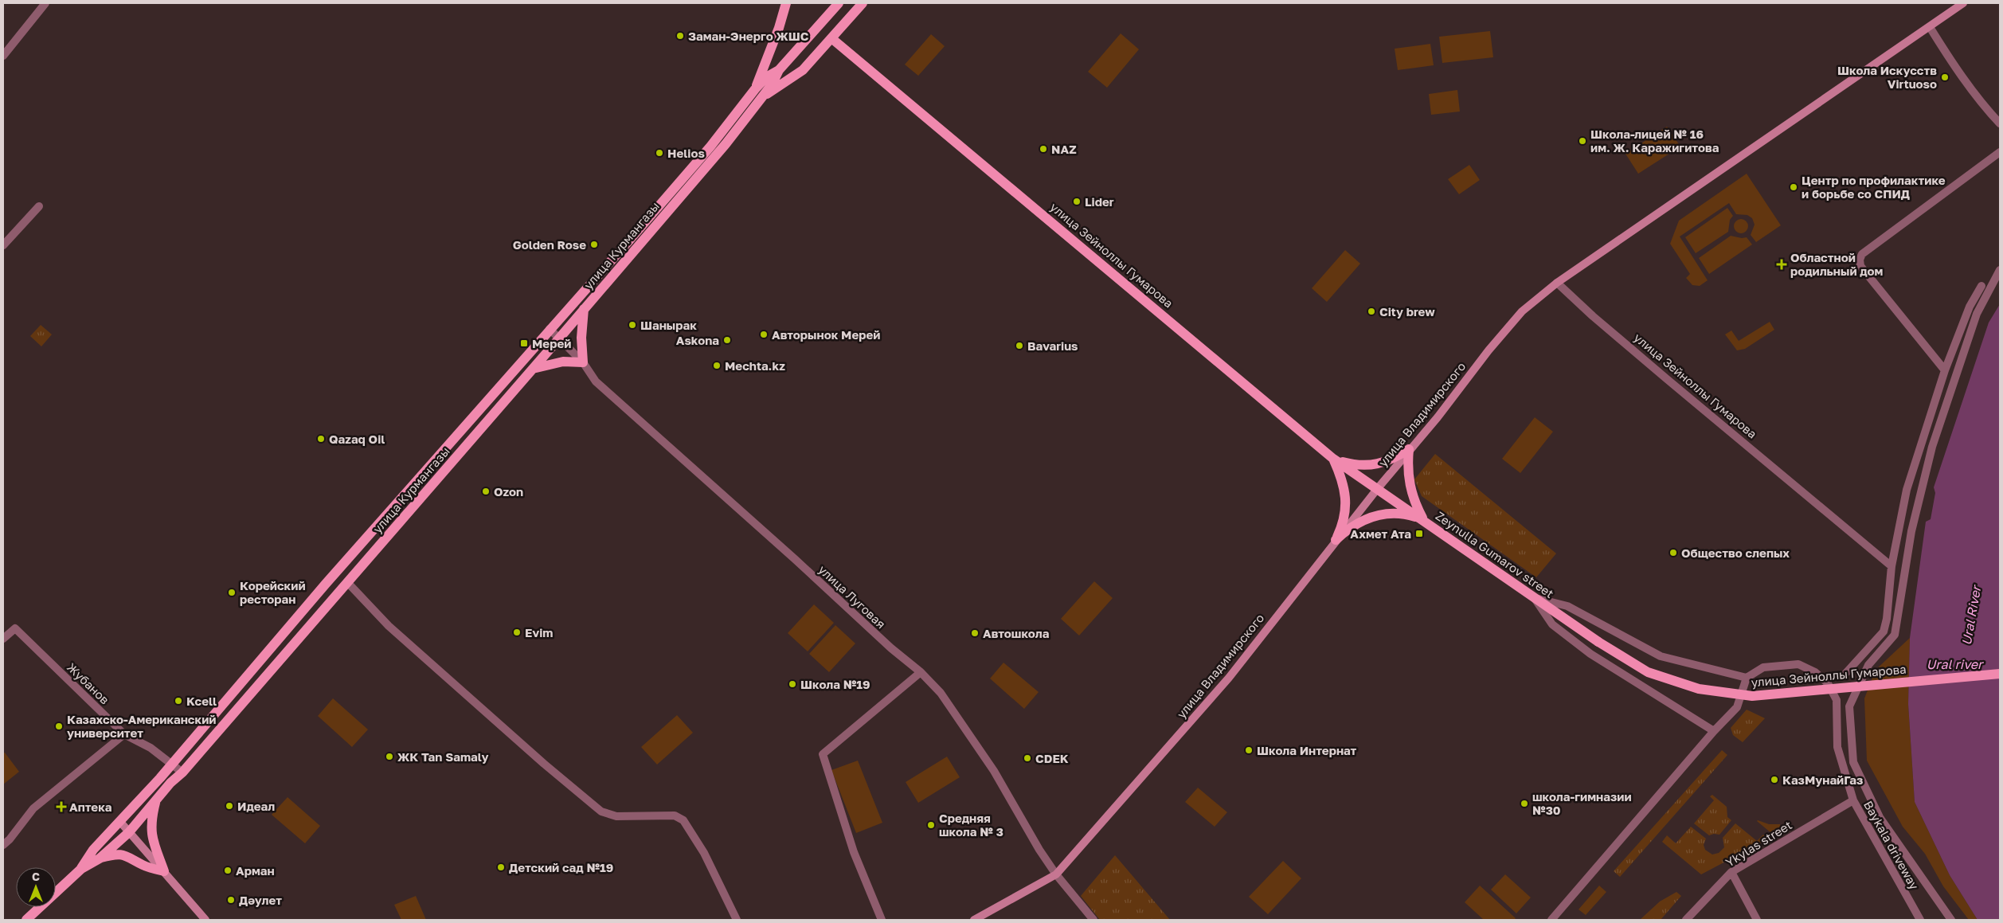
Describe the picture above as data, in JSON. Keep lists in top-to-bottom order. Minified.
{"streets":{"main road":["улица Курмангазы","улица Зейноллы Гумарова","Zeynulla Gumarov street"],"street":["улица Владимирского","улица Луговая","Жубанов","Ykylas street","Baykala driveway"]},"crossings":[["улица Курмангазы","улица Луговая"],["улица Курмангазы","Жубанов"],["улица Зейноллы Гумарова","улица Владимирского"],["улица Зейноллы Гумарова","Zeynulla Gumarov street"],["улица Владимирского","Zeynulla Gumarov street"],["улица Владимирского","улица Луговая"],["Ykylas street","Baykala driveway"]],"water":["Ural River","Ural river"],"places":{"other":["Заман-Энерго ЖШС","Школа Искусств Virtuoso","Школа-лицей № 16 им. Ж. Каражигитова","NAZ","Helios","Центр по профилактике и борьбе со СПИД","Lider","Golden Rose","City brew","Шанырак","Авторынок Мерей","Askona","Bavarius","Mechta.kz","Qazaq Oil","Ozon","Общество слепых","Корейский ресторан","Evim","Автошкола","Школа №19","Kcell","Казахско-Американский университет","Школа Интернат","ЖК Tan Samaly","CDEK","КазМунайГаз","школа-гимназии №30","Идеал","Средняя школа № 3","Детский сад №19","Арман","Дәулет"],"health":["Областной родильный дом","Аптека"],"transit":["Мерей","Ахмет Ата"]},"north":"top"}
